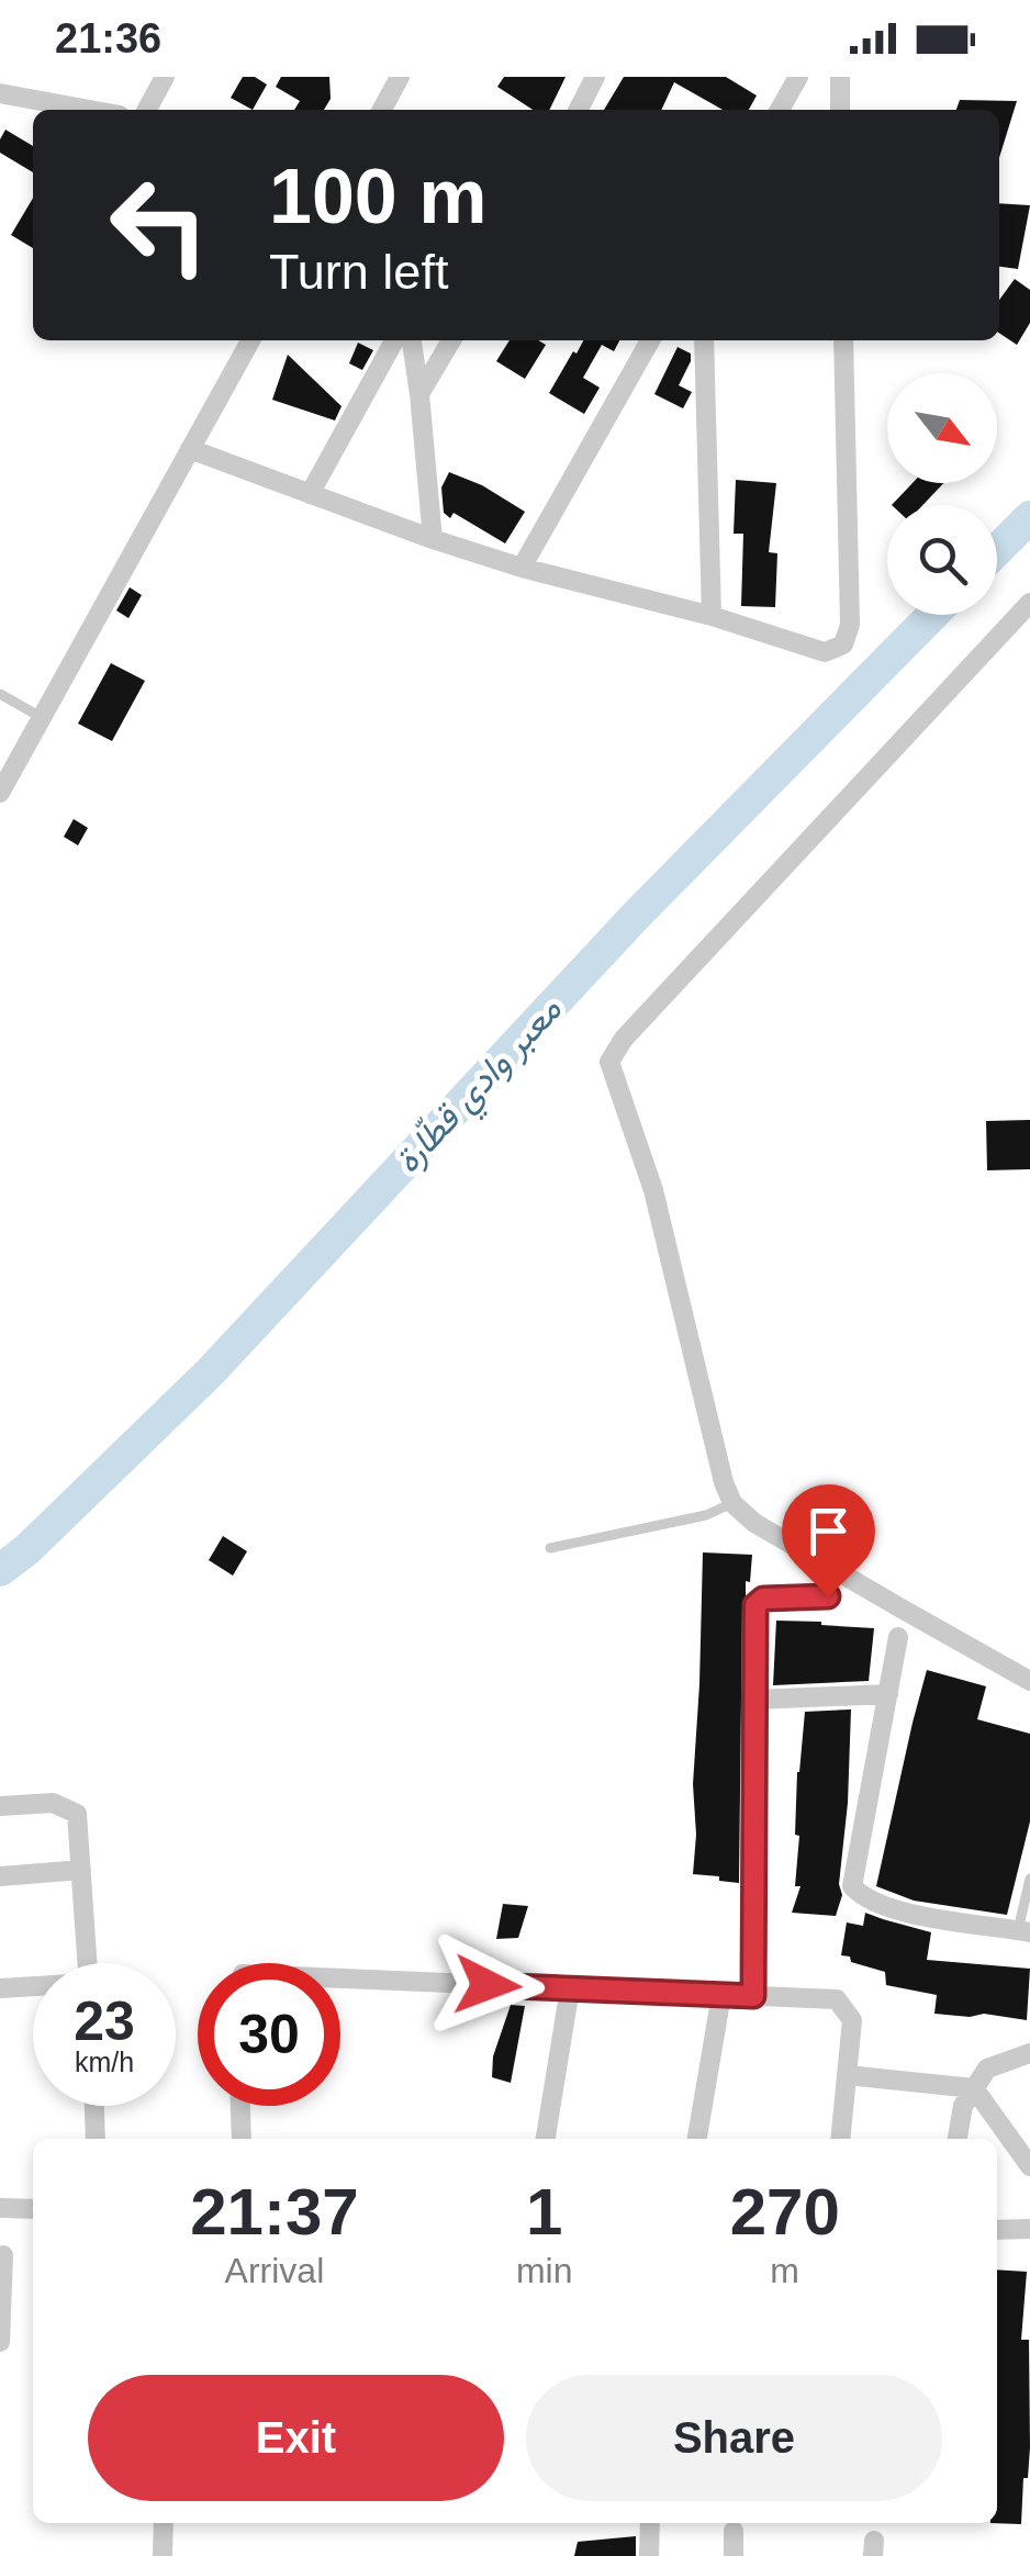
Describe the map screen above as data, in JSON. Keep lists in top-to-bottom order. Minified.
{"water":["معبر وادي قطّارة"],"north":"bottom right","page":{"status":"21:36","turn":["100 m","Turn left"],"speed":"23 km/h","limit":"30","eta":["21:37","Arrival","1","min","270","m"],"buttons":["Exit","Share"]}}
